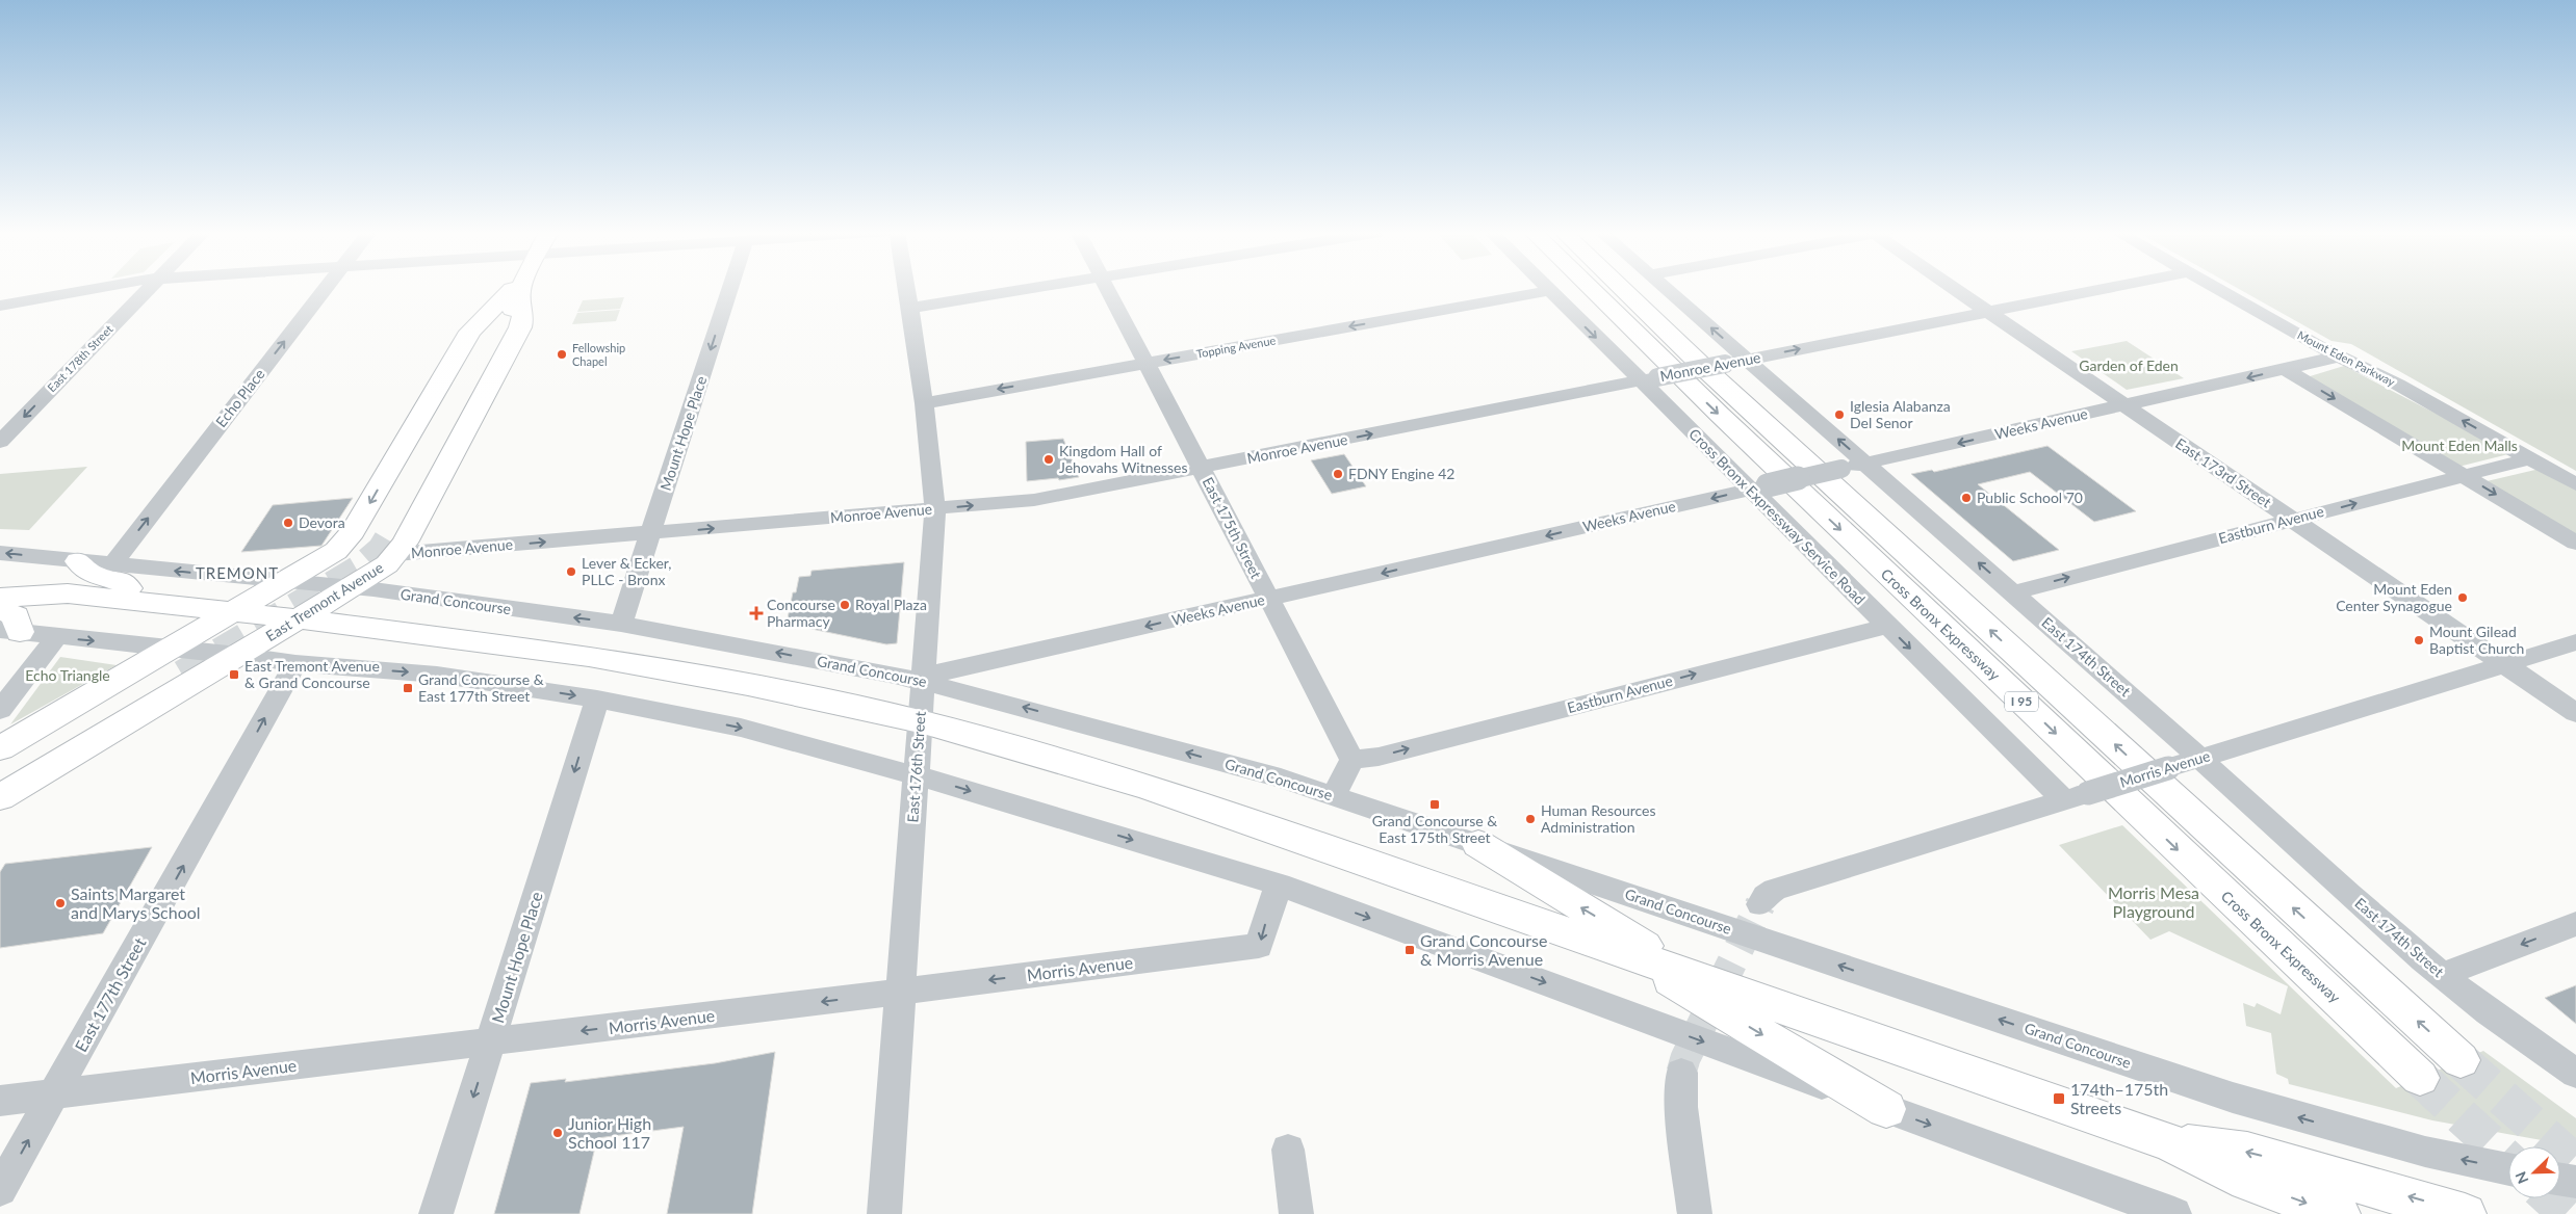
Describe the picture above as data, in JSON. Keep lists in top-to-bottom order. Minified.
{"streets":{"main road":["East Tremont Avenue","Cross Bronx Expressway","I 95"],"street":["Topping Avenue","East 178th Street","Mount Eden Parkway","Monroe Avenue","Echo Place","Weeks Avenue","Mount Hope Place","East 173rd Street","Cross Bronx Expressway Service Road","Eastburn Avenue","East 175th Street","Grand Concourse","East 174th Street","East 176th Street","Morris Avenue","East 177th Street"]},"crossings":[["Topping Avenue","Cross Bronx Expressway Service Road"],["Topping Avenue","East 175th Street"],["Topping Avenue","East 176th Street"],["Mount Eden Parkway","Weeks Avenue"],["Mount Eden Parkway","Eastburn Avenue"],["Monroe Avenue","Mount Hope Place"],["Monroe Avenue","East 173rd Street"],["Monroe Avenue","Cross Bronx Expressway Service Road"],["Monroe Avenue","East 175th Street"],["Monroe Avenue","East Tremont Avenue"],["Monroe Avenue","East 174th Street"],["Monroe Avenue","East 176th Street"],["Echo Place","Grand Concourse"],["Weeks Avenue","East 173rd Street"],["Weeks Avenue","Cross Bronx Expressway Service Road"],["Weeks Avenue","East 175th Street"],["Weeks Avenue","Grand Concourse"],["Weeks Avenue","East 174th Street"],["Weeks Avenue","East 176th Street"],["Mount Hope Place","Grand Concourse"],["Mount Hope Place","Morris Avenue"],["East 173rd Street","Eastburn Avenue"],["East 173rd Street","Morris Avenue"],["Cross Bronx Expressway Service Road","Eastburn Avenue"],["Cross Bronx Expressway Service Road","Morris Avenue"],["Eastburn Avenue","East 175th Street"],["Eastburn Avenue","East 174th Street"],["East Tremont Avenue","Grand Concourse"],["Grand Concourse","East 176th Street"],["East 174th Street","Morris Avenue"],["East 176th Street","Morris Avenue"],["Morris Avenue","East 177th Street"]],"one_way":["Topping Avenue","East 178th Street","Echo Place","Weeks Avenue","Mount Hope Place","Cross Bronx Expressway Service Road","Eastburn Avenue","East 174th Street","Morris Avenue","East 177th Street"],"districts":["TREMONT"],"parks":["Garden of Eden","Mount Eden Malls","Echo Triangle","Morris Mesa Playground"],"places":{"other":["Fellowship Chapel","Iglesia Alabanza Del Senor","Kingdom Hall of Jehovahs Witnesses","FDNY Engine 42","Public School 70","Devora","Lever & Ecker, PLLC - Bronx","Mount Eden Center Synagogue","Royal Plaza","Mount Gilead Baptist Church","Human Resources Administration","Saints Margaret and Marys School","Junior High School 117"],"health":["Concourse Pharmacy"],"transit":["East Tremont Avenue & Grand Concourse","Grand Concourse & East 177th Street","Grand Concourse & East 175th Street","Grand Concourse & Morris Avenue","174th–175th Streets"]},"north":"bottom left"}
